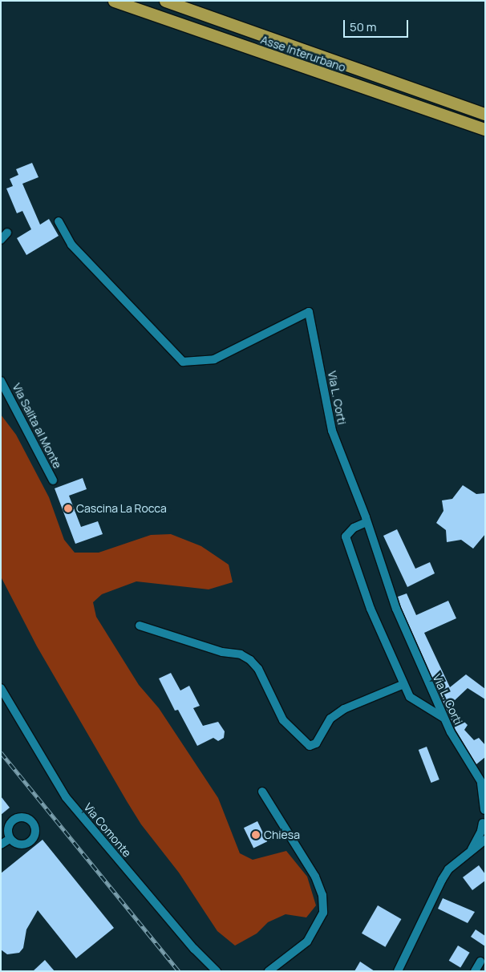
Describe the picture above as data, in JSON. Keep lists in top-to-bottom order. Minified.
{"streets":{"highway":["Asse Interurbano"],"street":["Via L. Corti","Via Salita al Monte","Via Comonte"]},"places":["Cascina La Rocca","Chiesa"],"scale_bar":"50 m"}
